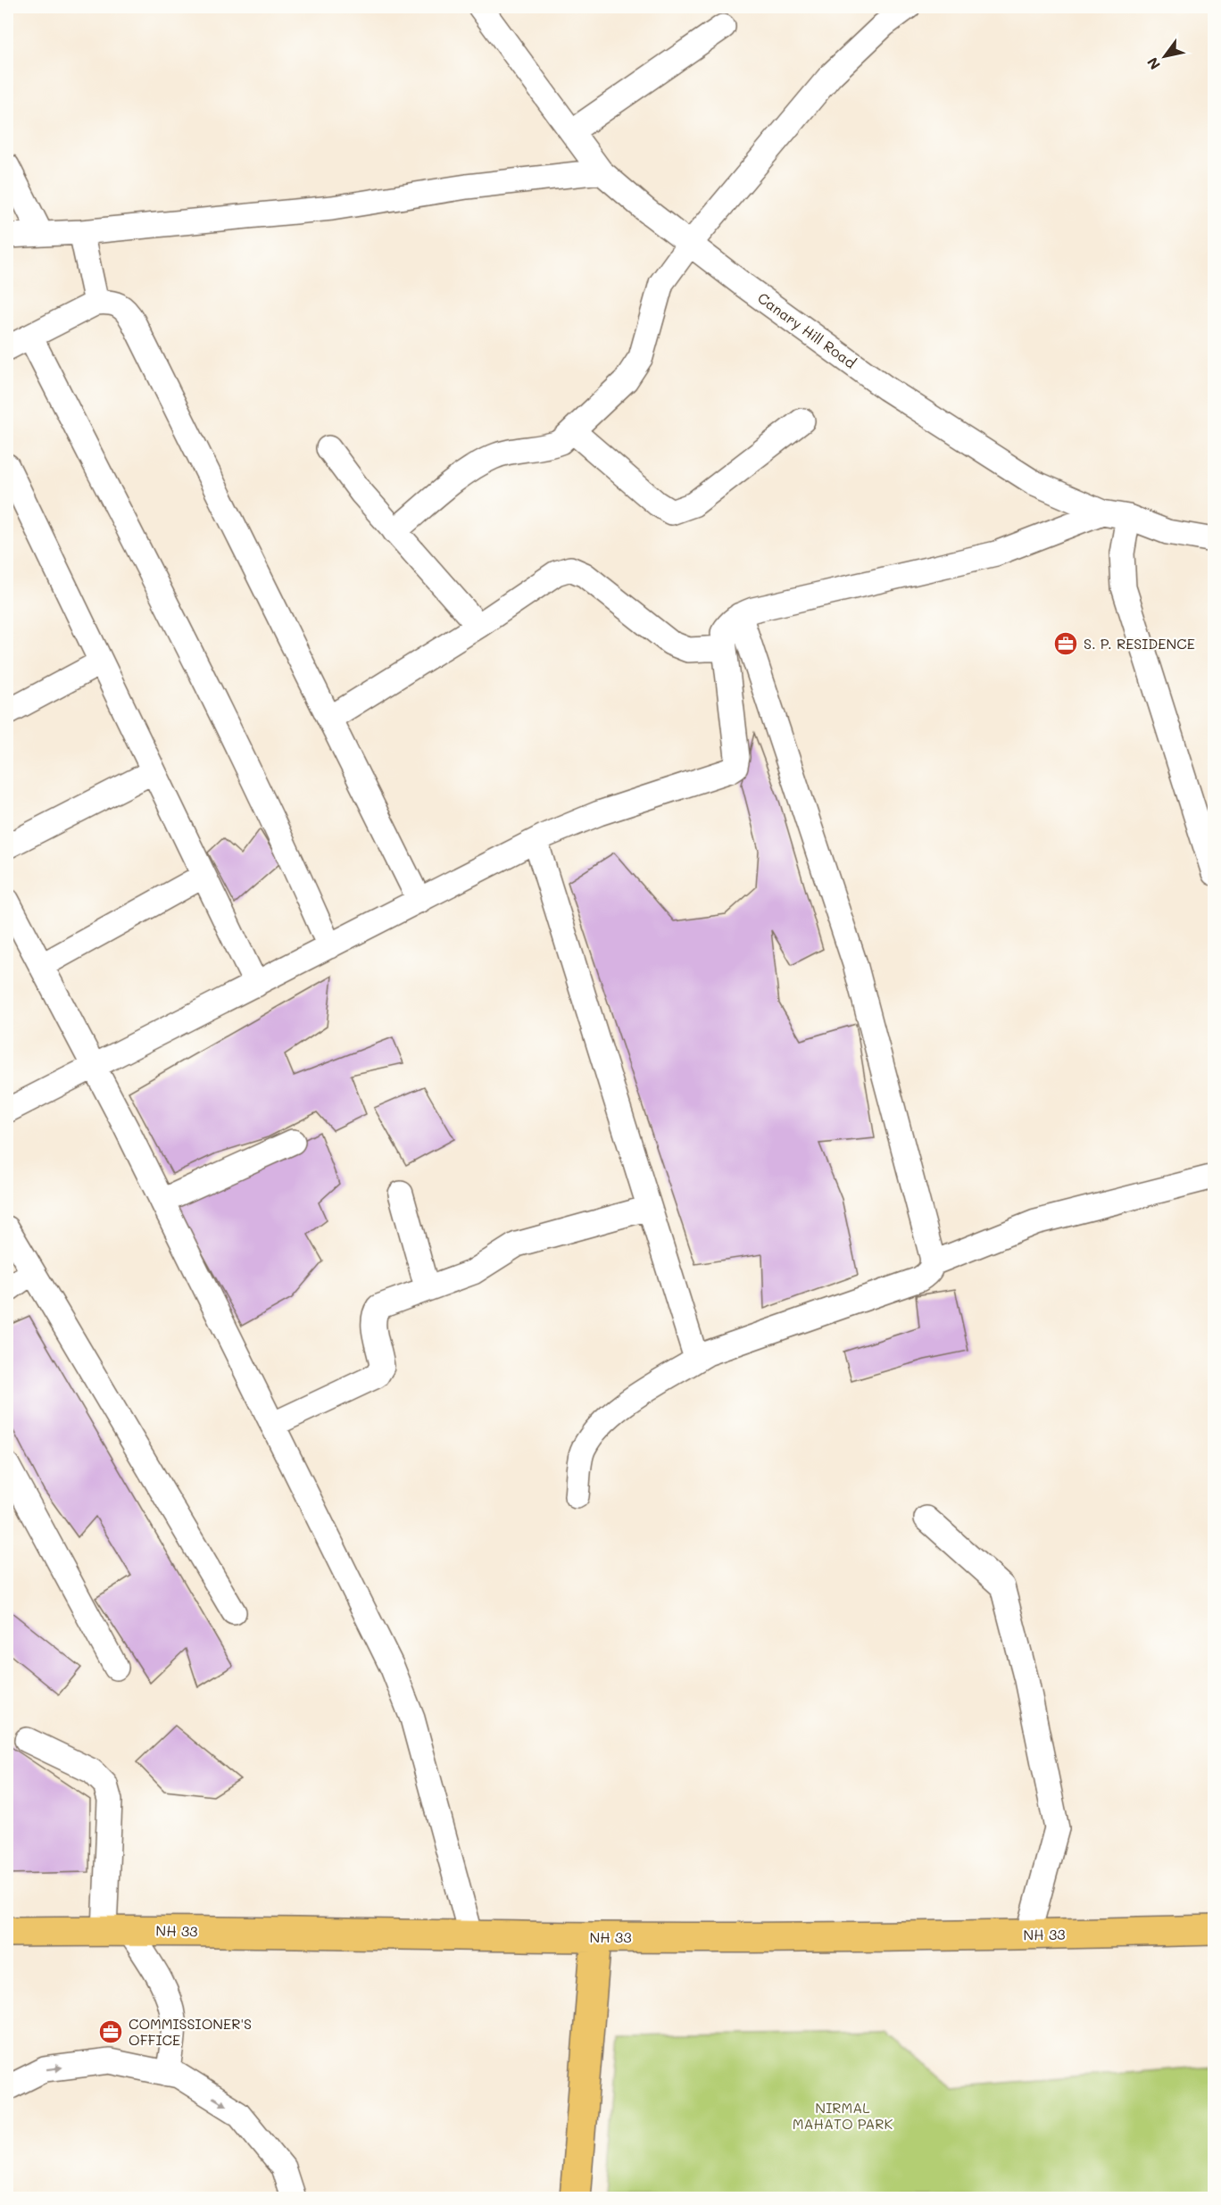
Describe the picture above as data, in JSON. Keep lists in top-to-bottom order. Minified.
{"streets":{"main road":["NH 33"],"street":["Canary Hill Road"]},"parks":["NIRMAL MAHATO PARK"],"places":{"office":["S. P. RESIDENCE","COMMISSIONER'S OFFICE"]},"north":"bottom left"}
